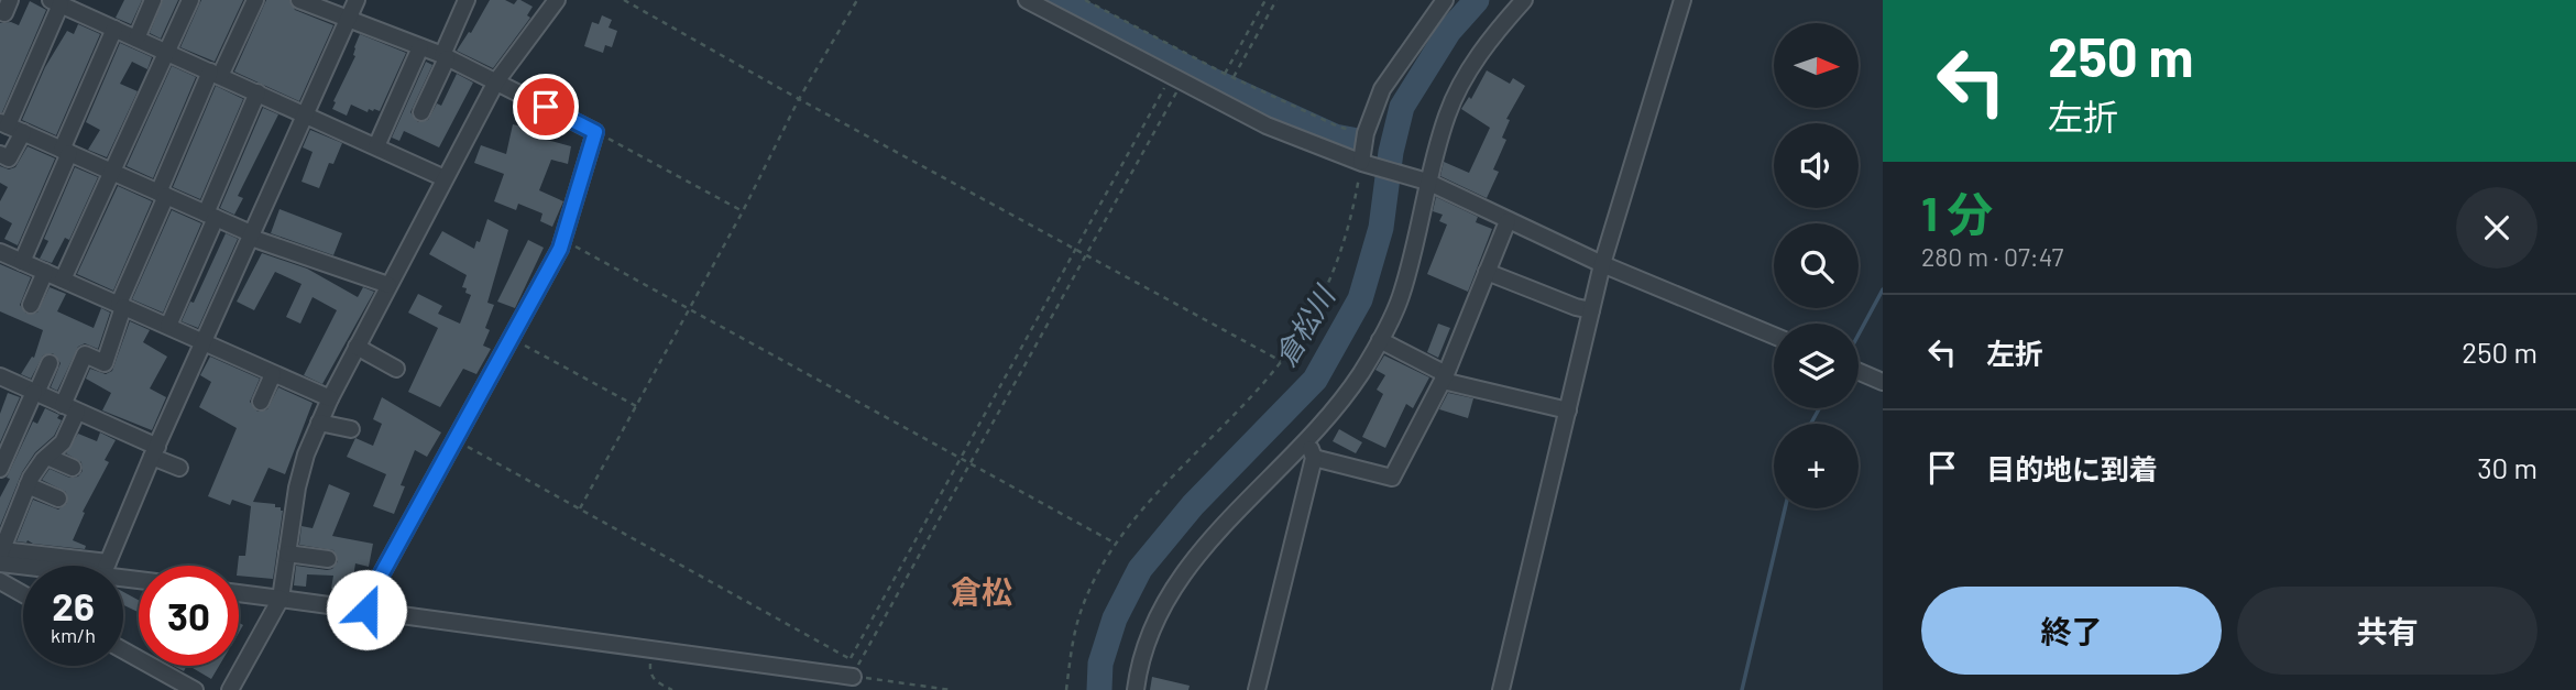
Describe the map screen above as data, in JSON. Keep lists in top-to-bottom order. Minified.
{"districts":["倉松"],"water":["倉松川"],"north":"right","page":{"turn":["250 m","左折"],"map_buttons":"+","heading":["1 分","280 m · 07:47"],"list":[{"name":"左折","value":"250 m"},{"name":"目的地に到着","value":"30 m"}],"speed":"26 km/h","limit":"30","buttons":["終了","共有"]}}
